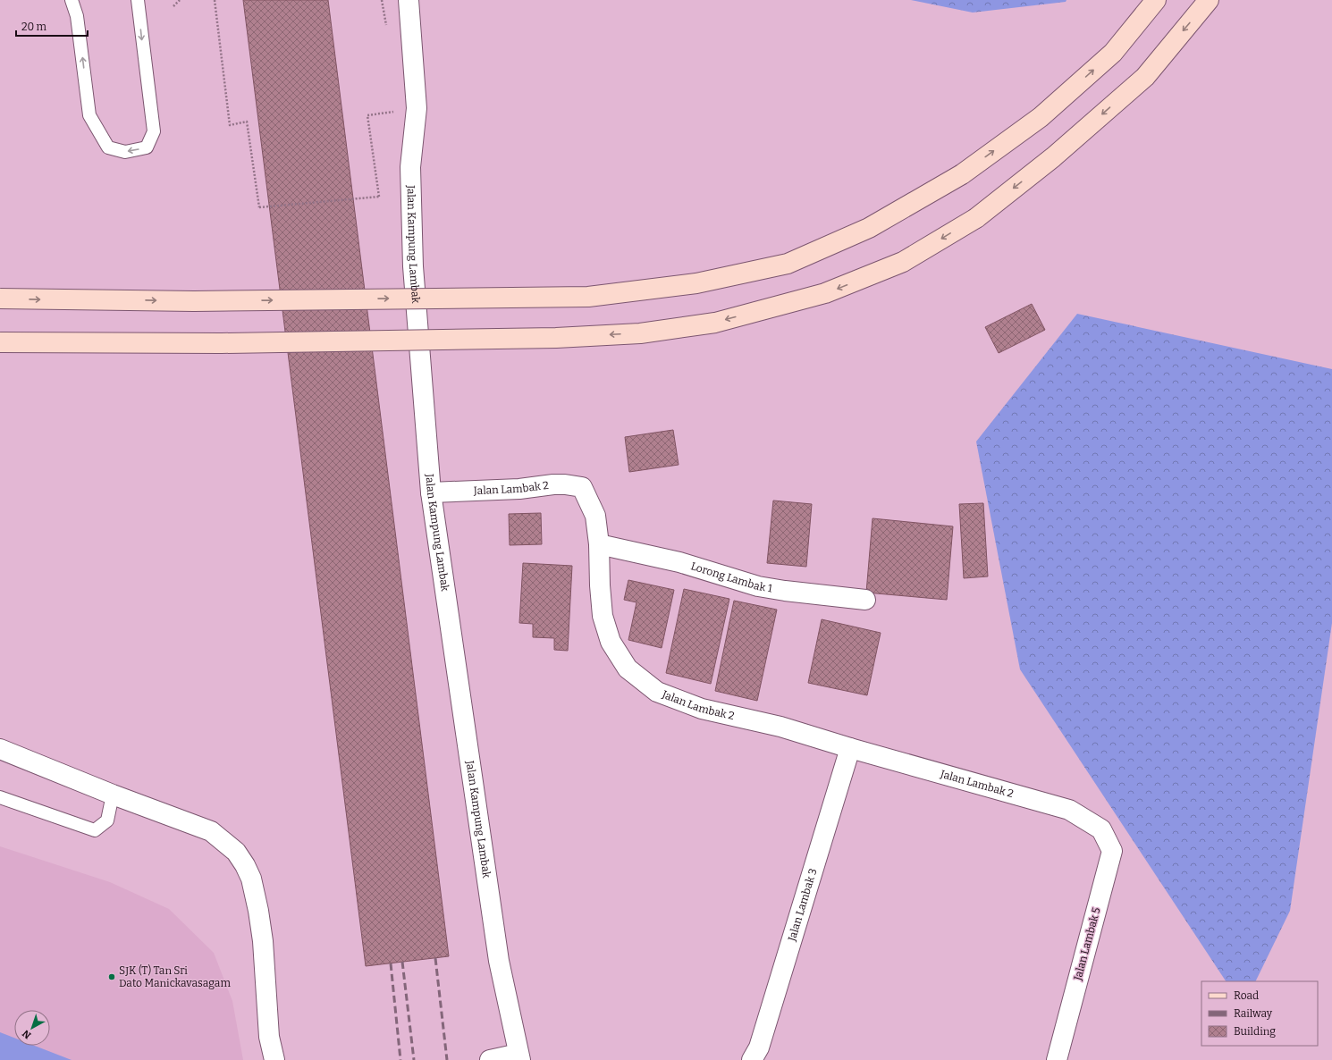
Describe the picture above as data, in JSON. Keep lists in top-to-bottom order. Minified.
{"streets":{"street":["Jalan Kampung Lambak","Jalan Lambak 2","Lorong Lambak 1","Jalan Lambak 3","Jalan Lambak 5"]},"crossings":[["Jalan Kampung Lambak","Jalan Lambak 2"],["Jalan Lambak 2","Lorong Lambak 1"],["Jalan Lambak 2","Jalan Lambak 3"],["Jalan Lambak 2","Jalan Lambak 5"]],"places":["SJK (T) Tan Sri Dato Manickavasagam"],"legend":["Road","Railway","Building"],"scale_bar":"20 m","north":"bottom left"}
